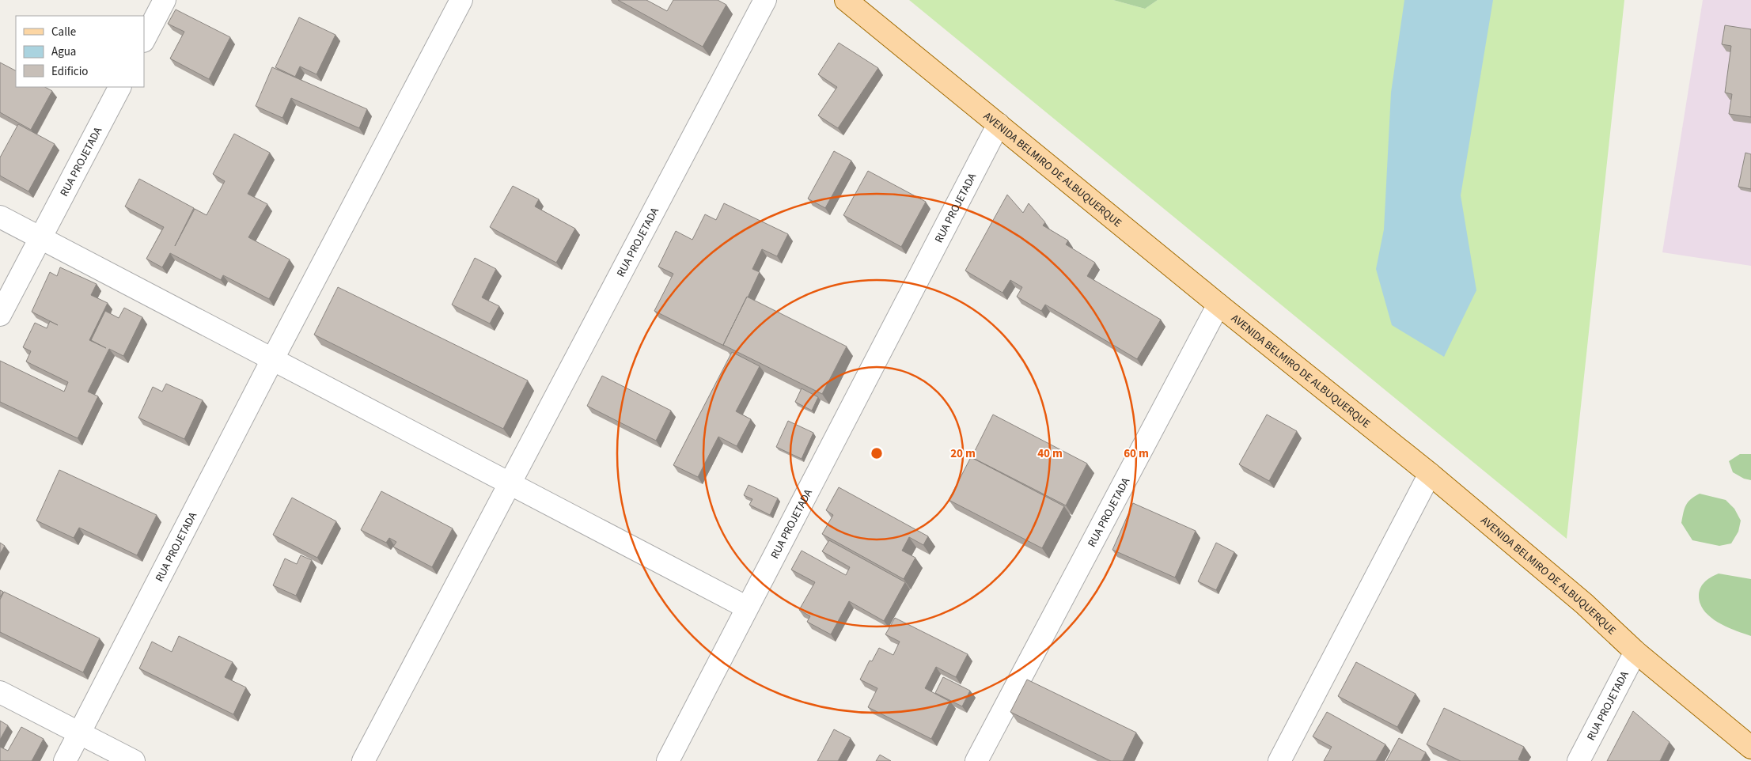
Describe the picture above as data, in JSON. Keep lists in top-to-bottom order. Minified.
{"streets":{"main road":["AVENIDA BELMIRO DE ALBUQUERQUE"],"street":["RUA PROJETADA"]},"crossings":[["RUA PROJETADA","AVENIDA BELMIRO DE ALBUQUERQUE"]],"legend":["Calle","Agua","Edificio"],"rings":["20 m","40 m","60 m"]}
